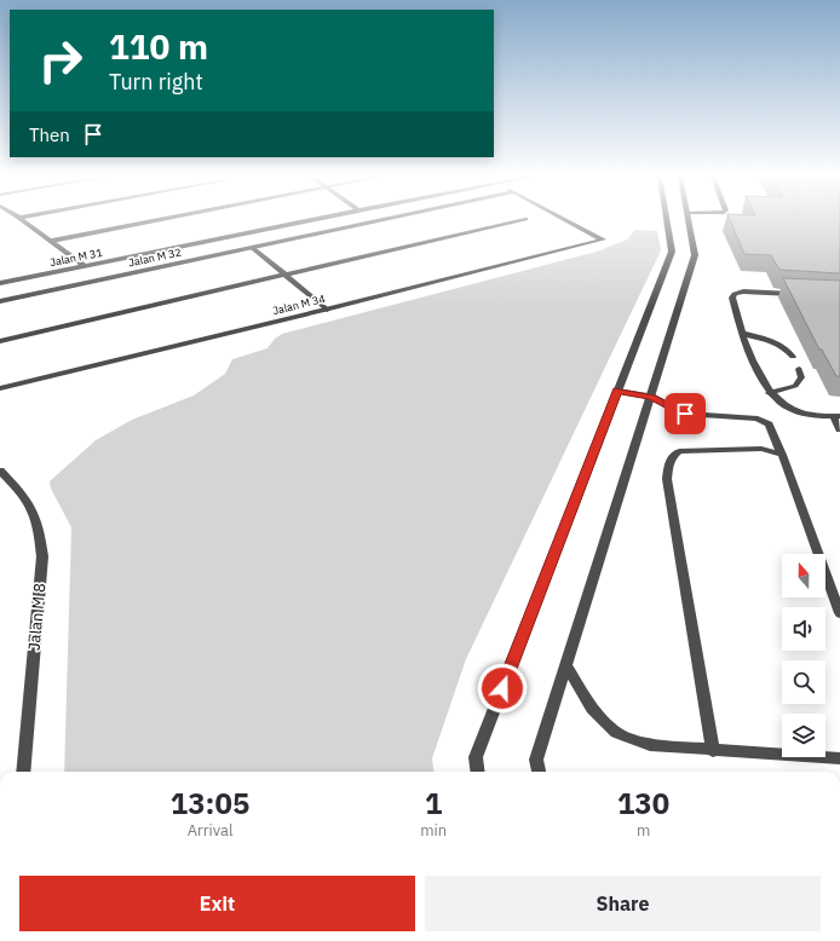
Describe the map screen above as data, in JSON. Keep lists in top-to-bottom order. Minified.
{"streets":{"street":["Jalan M 31","Jalan M 32","Jalan M 34","Jalan M 8"]},"north":"top","page":{"turn":["110 m","Turn right"],"then":"Then","eta":["13:05","Arrival","1","min","130","m"],"buttons":["Exit","Share"]}}
